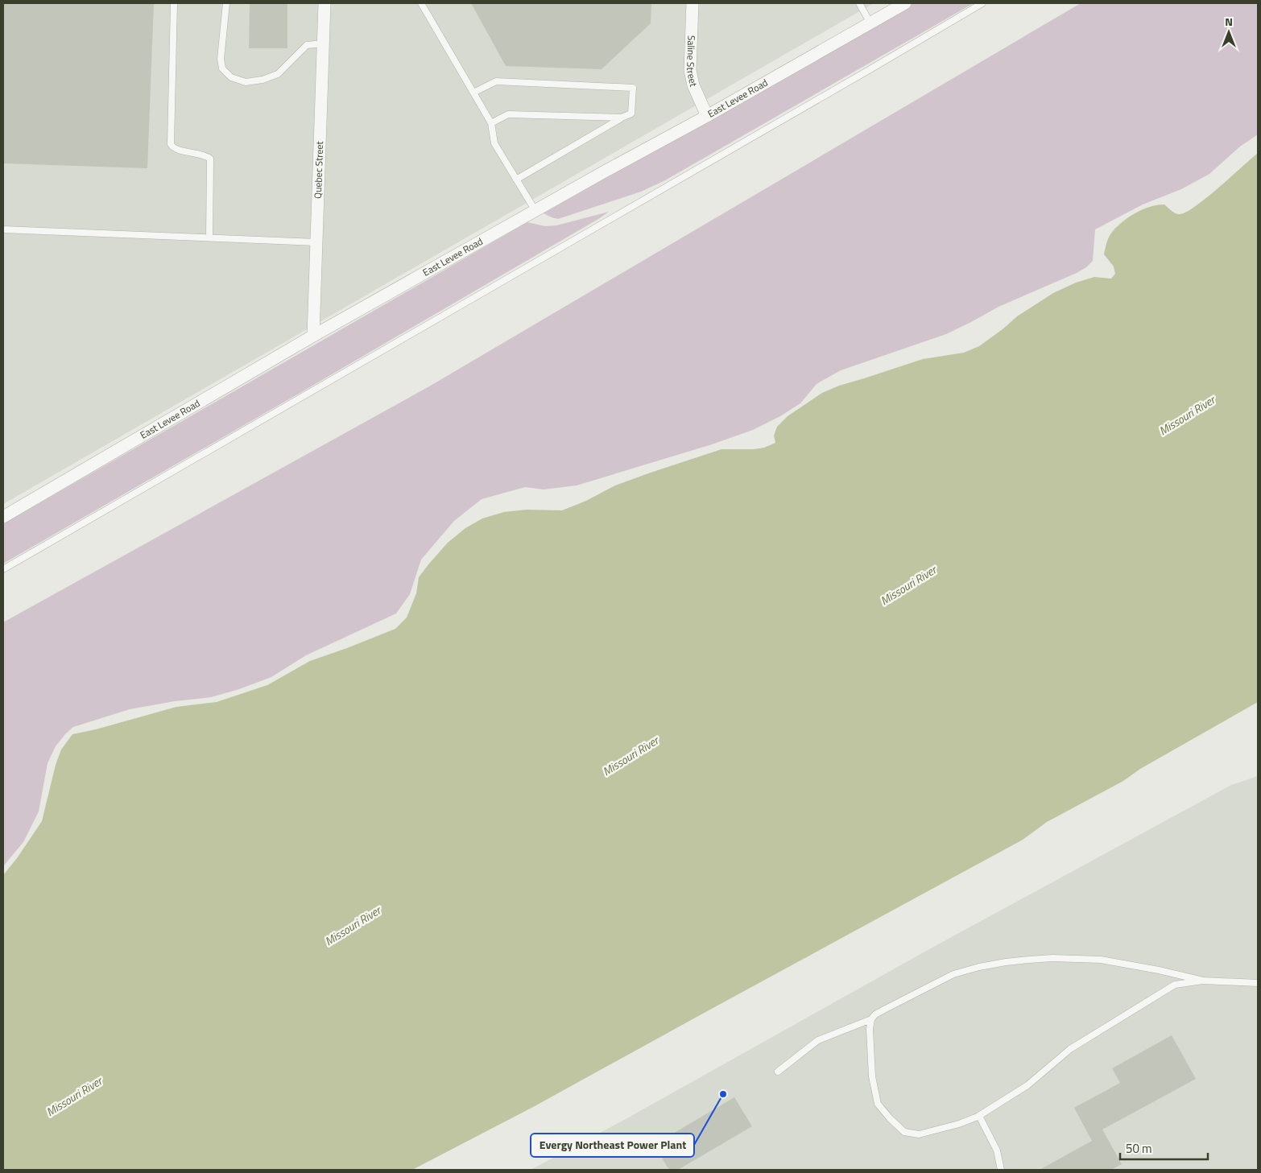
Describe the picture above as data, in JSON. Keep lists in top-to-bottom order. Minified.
{"streets":{"street":["Saline Street","East Levee Road","Quebec Street"]},"crossings":[["Saline Street","East Levee Road"],["East Levee Road","Quebec Street"]],"water":["Missouri River"],"places":["Evergy Northeast Power Plant"],"scale_bar":"50 m","north":"top"}
